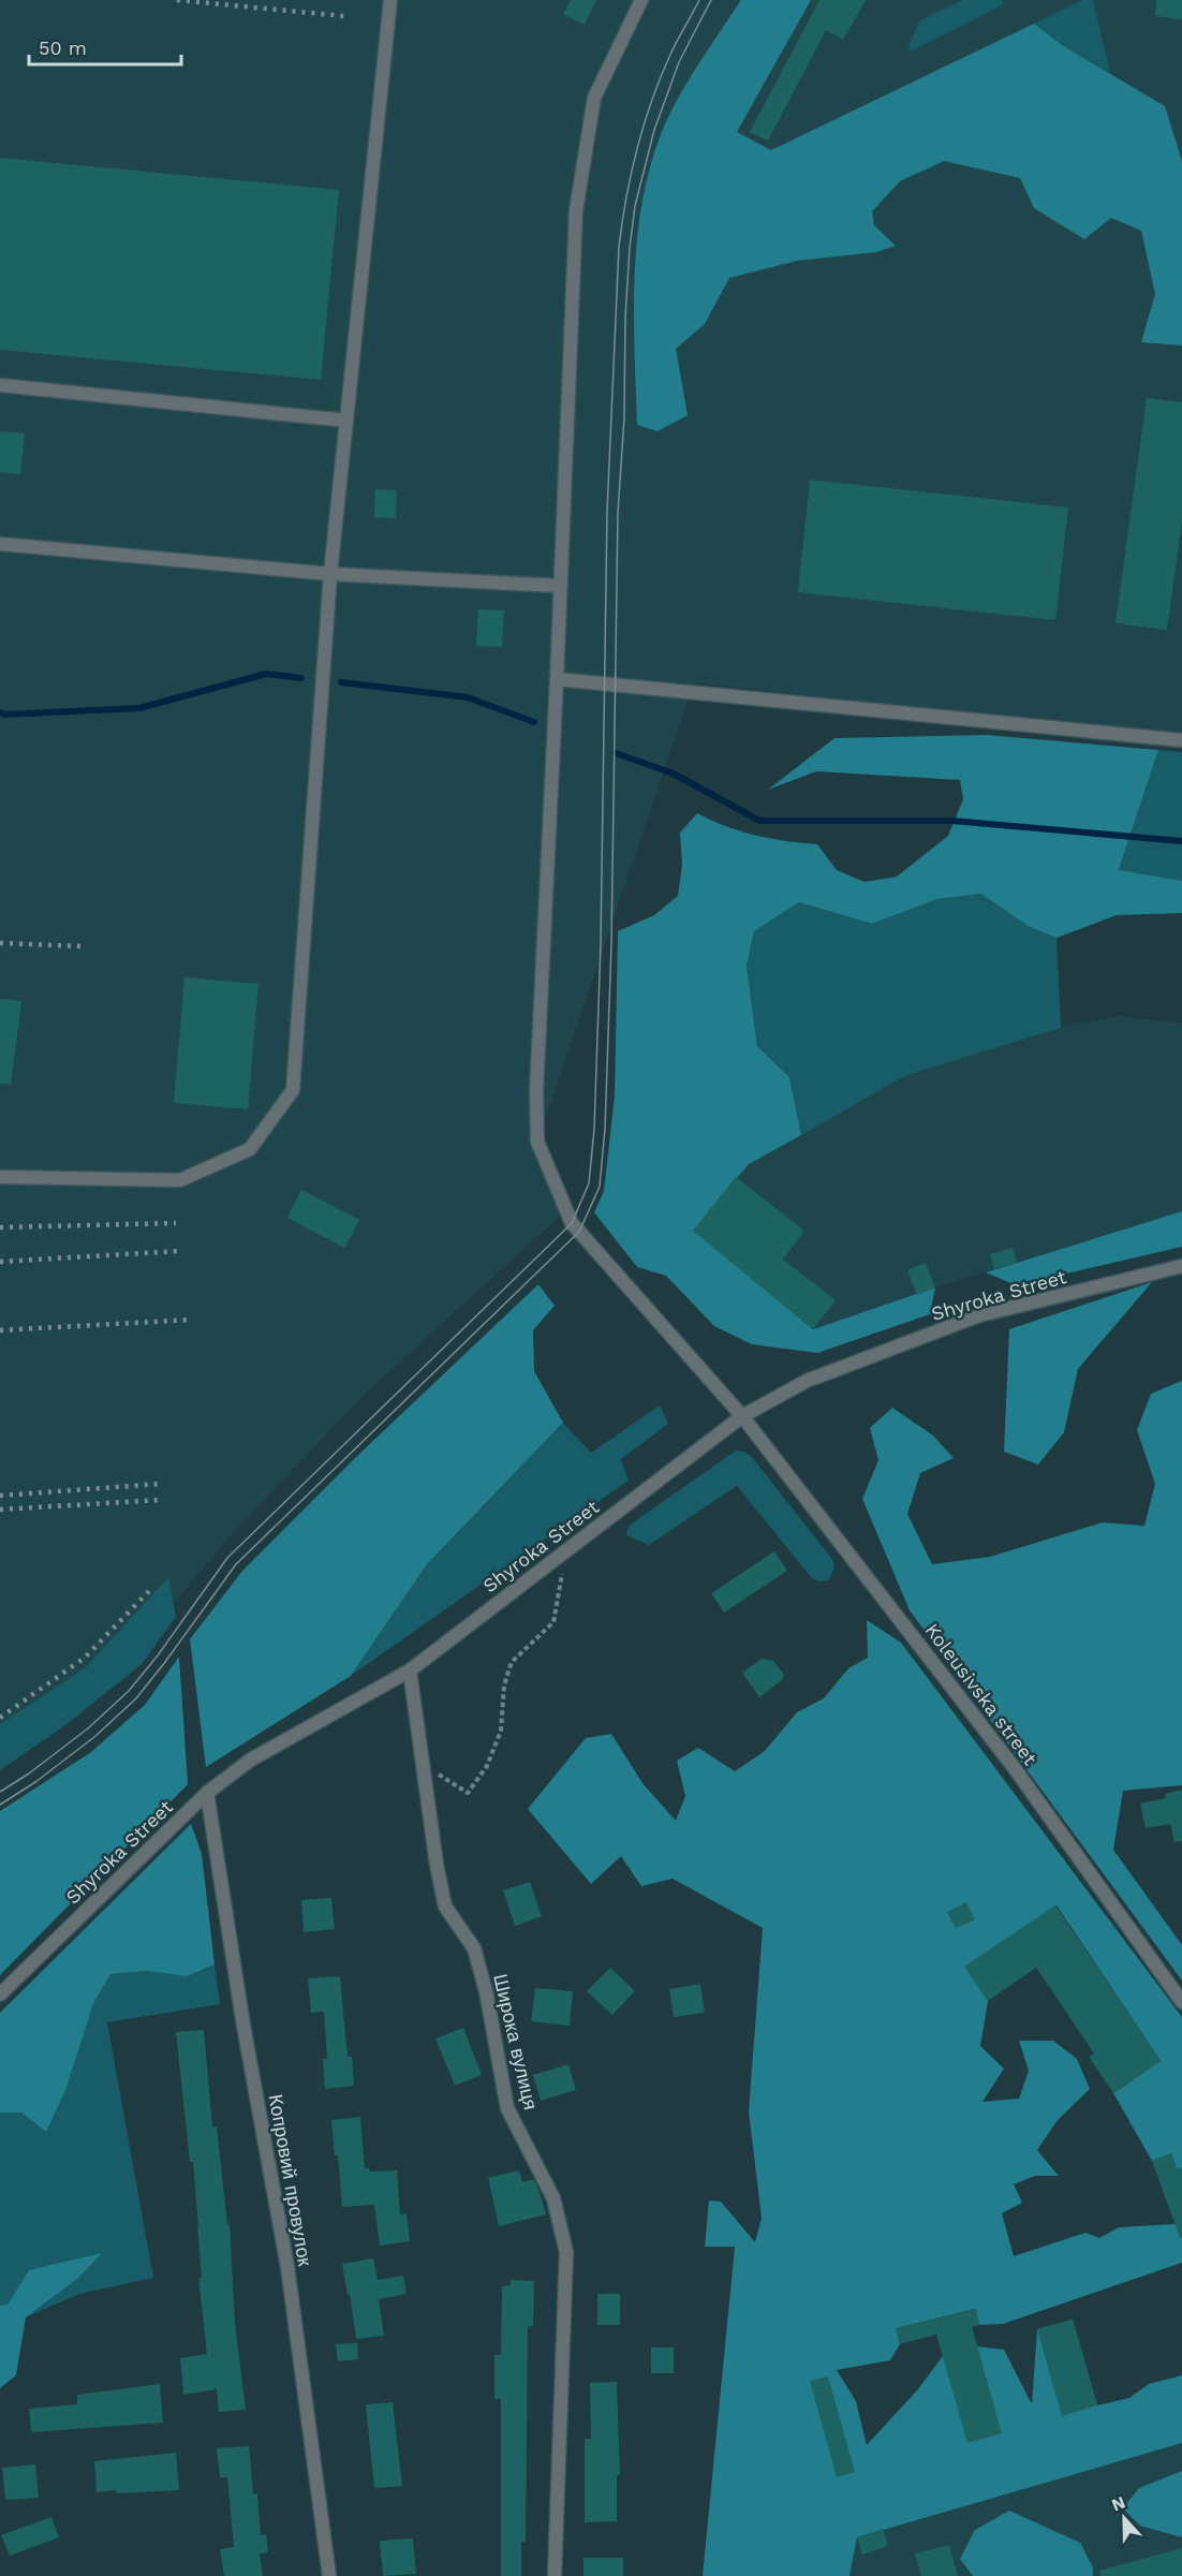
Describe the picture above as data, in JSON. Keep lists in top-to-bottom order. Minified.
{"streets":{"street":["Shyroka Street","Koleusivska street","Широка вулиця","Копровий провулок"]},"crossings":[["Shyroka Street","Koleusivska street"],["Shyroka Street","Широка вулиця"],["Shyroka Street","Копровий провулок"]],"scale_bar":"50 m","north":"top"}
